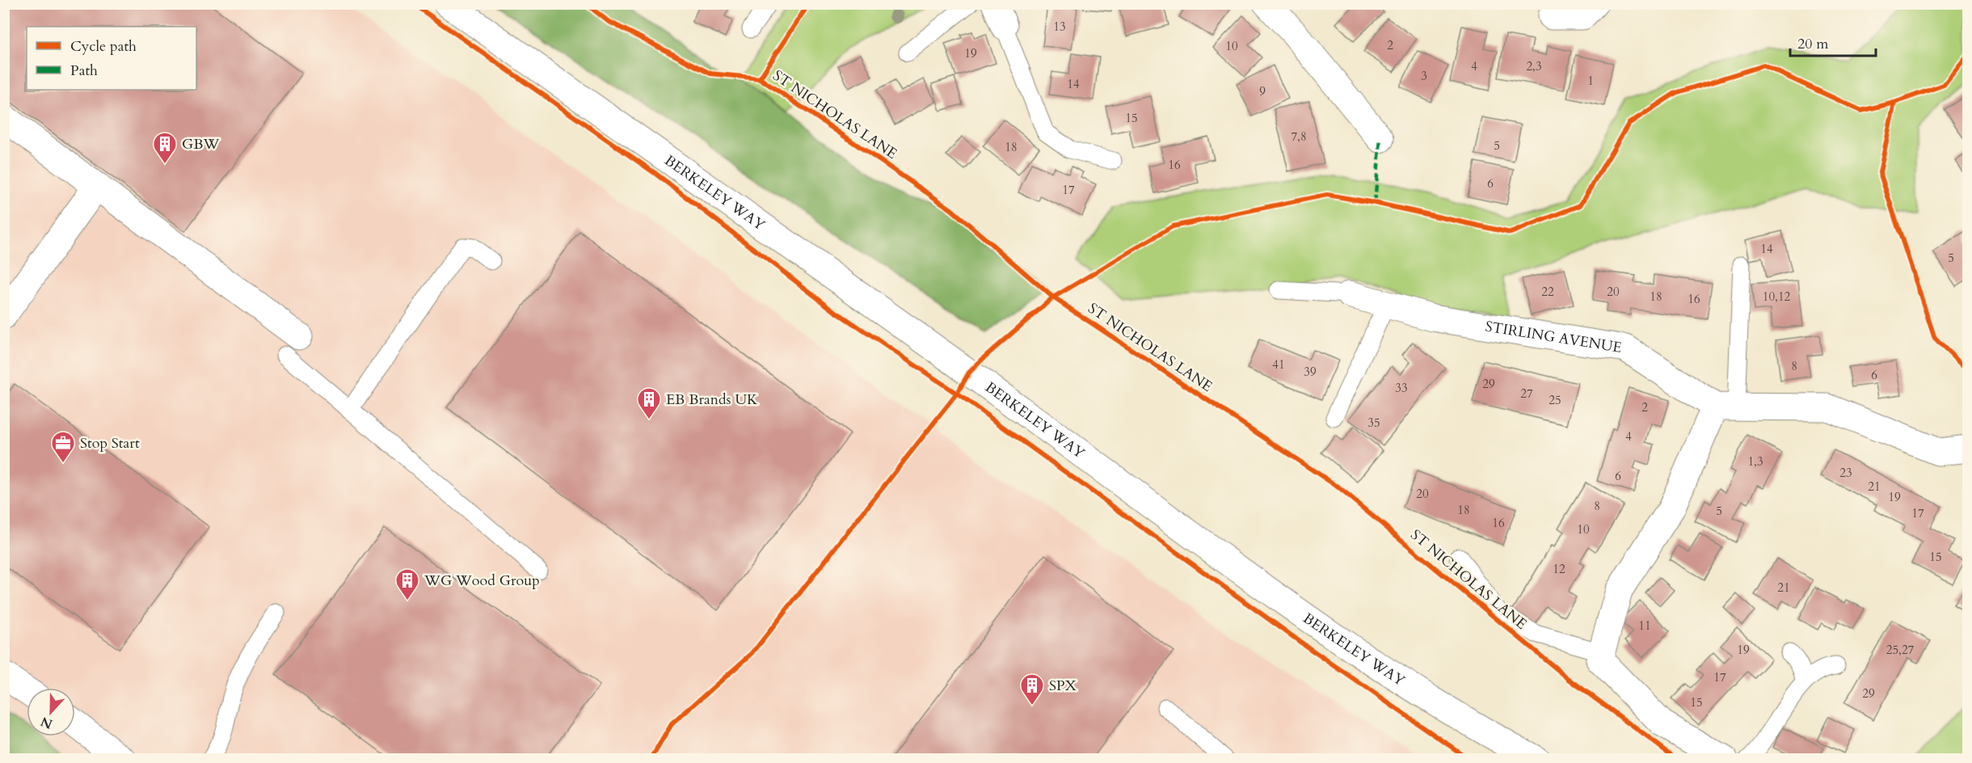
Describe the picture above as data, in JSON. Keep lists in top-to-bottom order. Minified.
{"streets":{"street":["BERKELEY WAY","STIRLING AVENUE"],"cycle path":["ST NICHOLAS LANE"]},"places":{"building":["GBW","EB Brands UK","WG Wood Group","SPX"],"office":["Stop Start"]},"house_numbers":["13","2","10","19","4","2,3","3","1","14","9","15","7,8","5","18","16","6","17","14","5","22","20","18","10,12","16","41","8","39","6","29","33","27","25","2","35","4","1,3","23","6","21","20","19","8","18","5","17","16","10","15","12","21","11","19","25,27","17","29","15"],"legend":["Cycle path","Path"],"scale_bar":"20 m","north":"bottom"}
